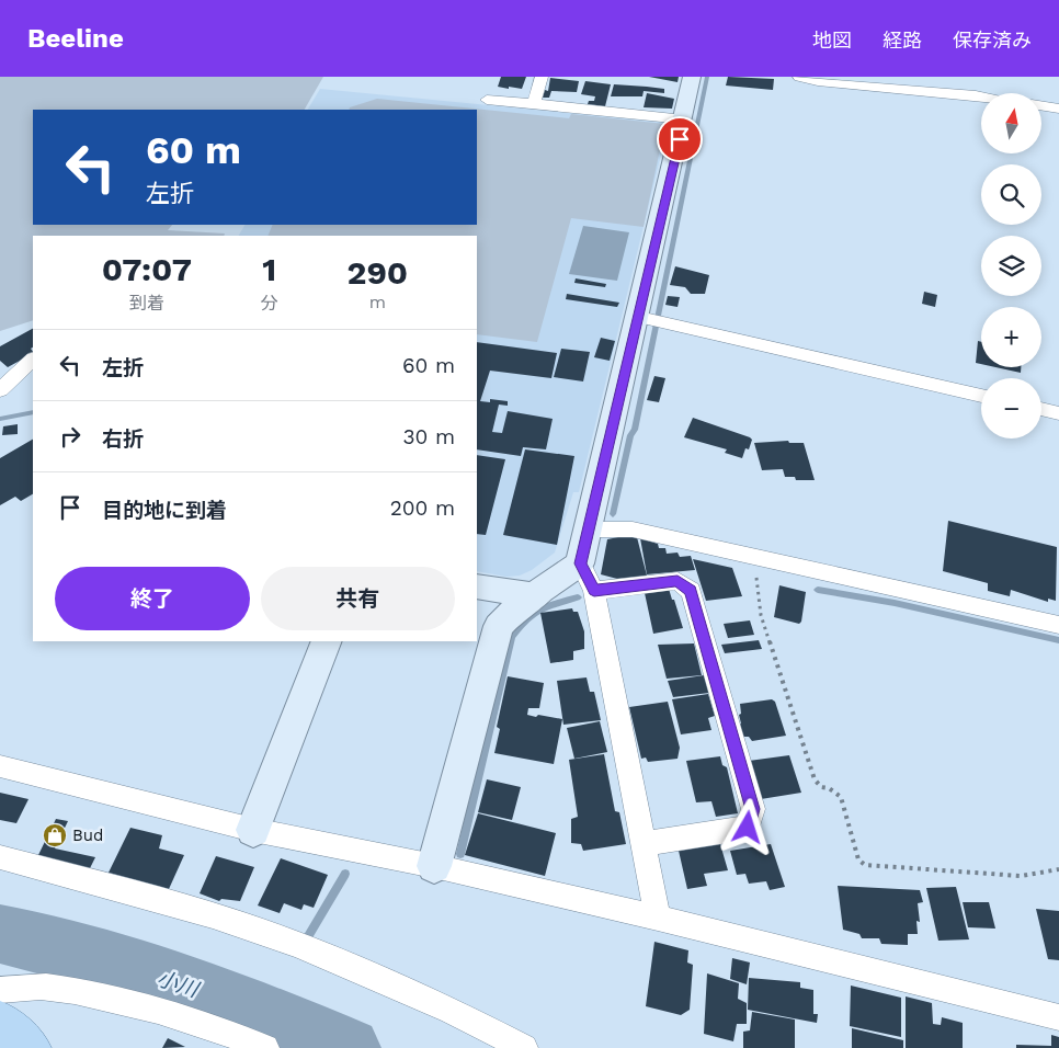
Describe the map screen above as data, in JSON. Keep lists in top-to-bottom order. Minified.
{"water":["小川"],"places":{"shop":["Bud"]},"north":"top","page":{"header":"Beeline","nav":["地図","経路","保存済み"],"map_buttons":["+","−"],"turn":["60 m","左折"],"eta":["07:07","到着","1","分","290","m"],"list":[{"name":"左折","value":"60 m"},{"name":"右折","value":"30 m"},{"name":"目的地に到着","value":"200 m"}],"buttons":["終了","共有"]}}
